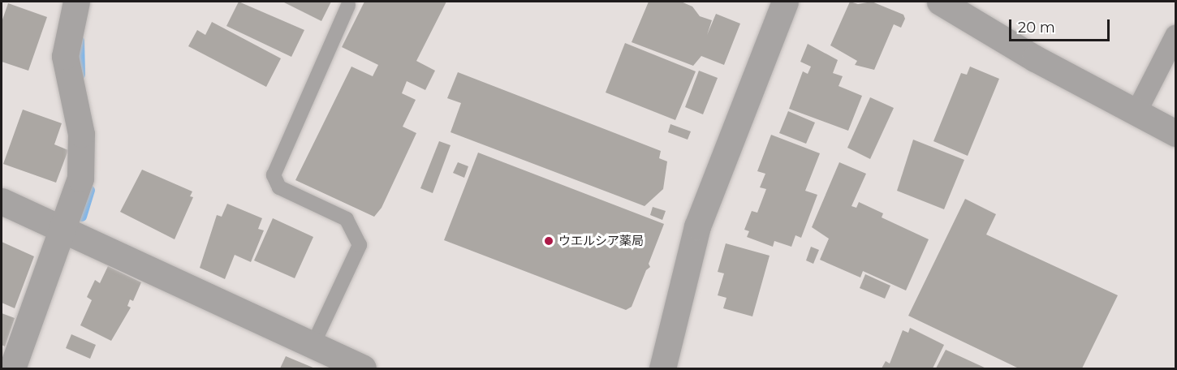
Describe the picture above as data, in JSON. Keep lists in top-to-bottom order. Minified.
{"places":["ウエルシア薬局"],"scale_bar":"20 m"}
